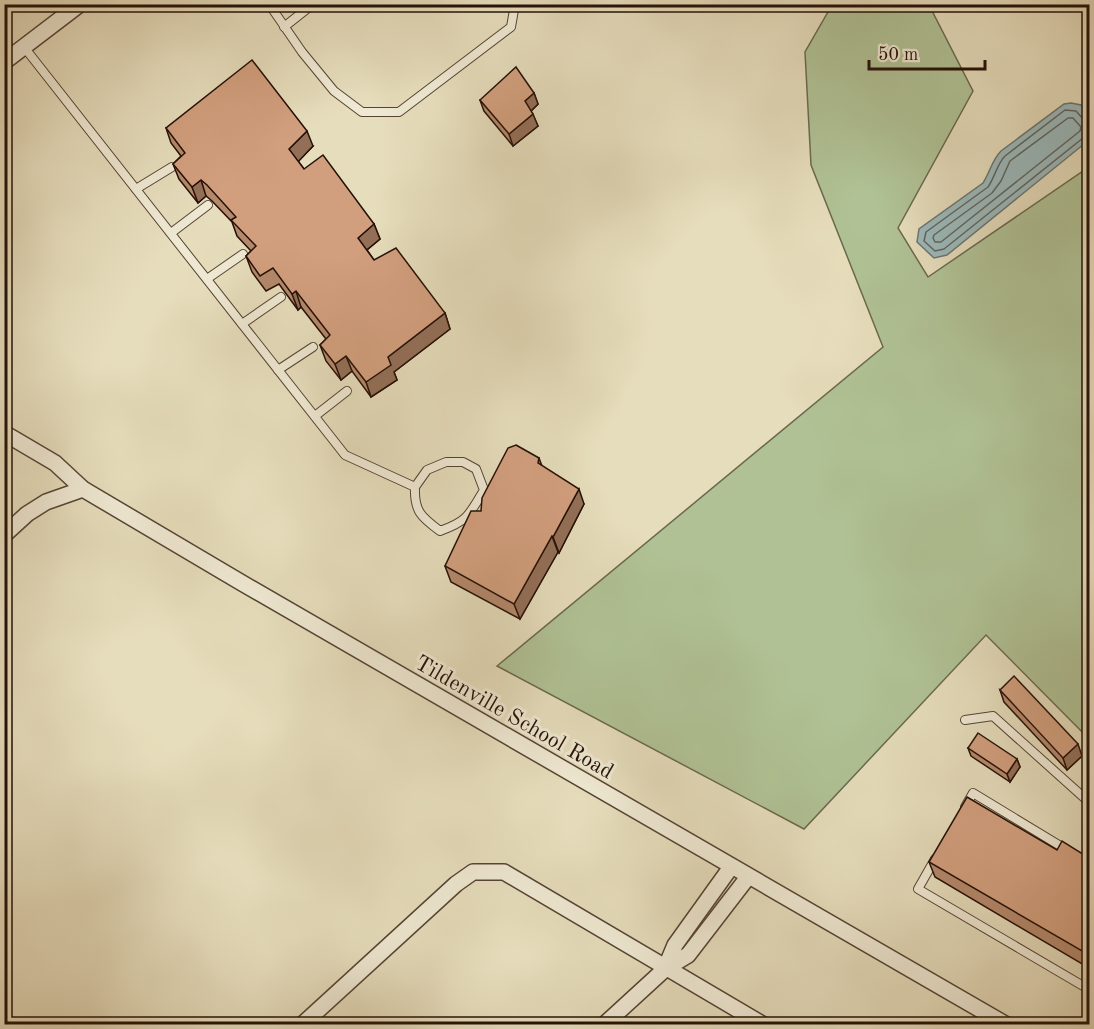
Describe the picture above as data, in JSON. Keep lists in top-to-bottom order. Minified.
{"streets":{"street":["Tildenville School Road"]},"scale_bar":"50 m"}
